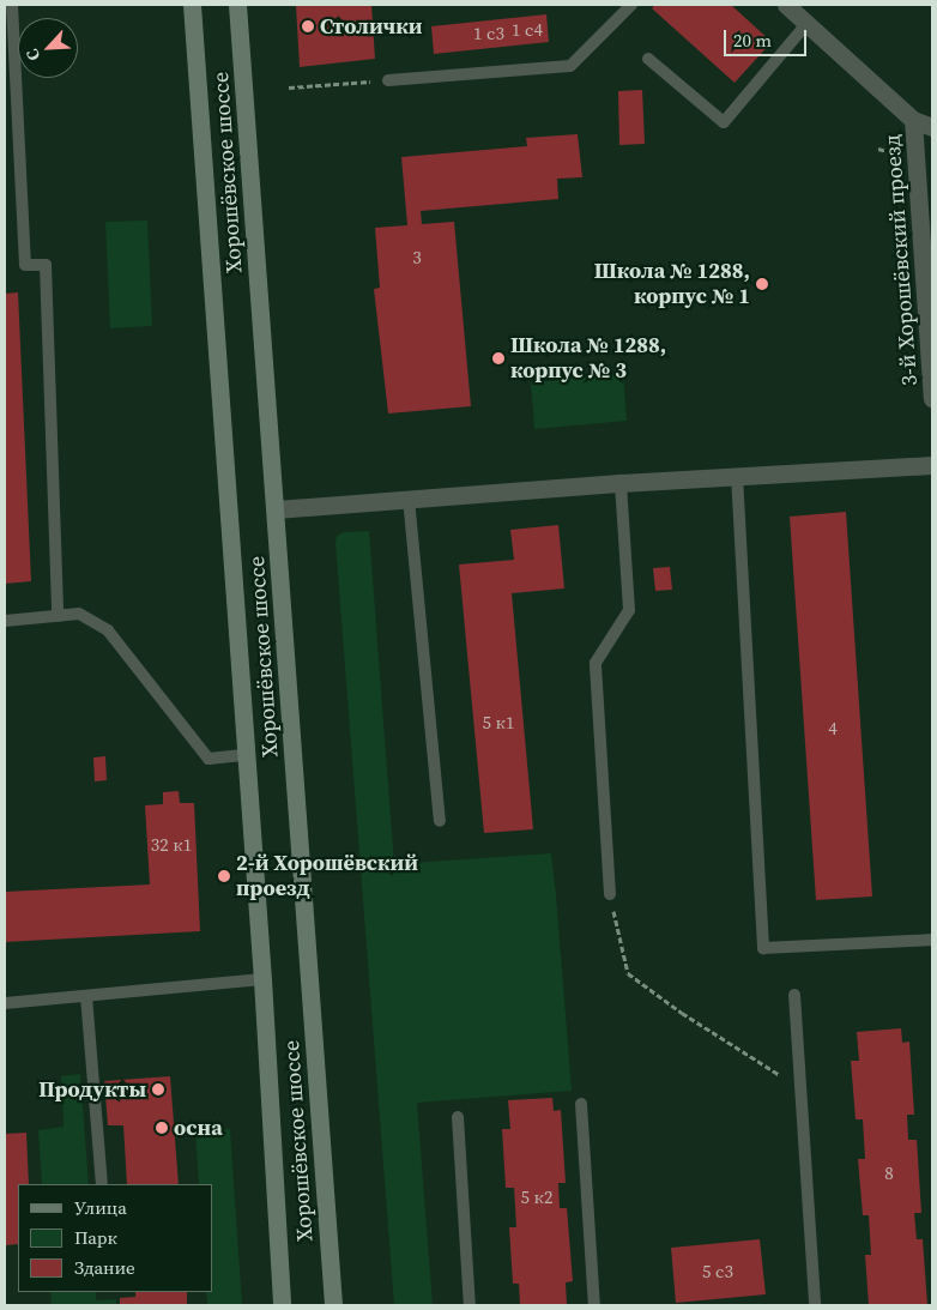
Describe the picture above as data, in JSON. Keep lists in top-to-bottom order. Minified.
{"streets":{"main road":["Хорошёвское шоссе"],"street":["3-й Хорошёвский проезд"]},"places":["Столички","Школа № 1288, корпус № 1","Школа № 1288, корпус № 3","2-й Хорошёвский проезд","Продукты","осна"],"house_numbers":["1 с4","1 с3","3","5 к1","4","32 к1","8","5 к2","5 с3"],"legend":["Улица","Парк","Здание"],"scale_bar":"20 m","north":"bottom left"}
